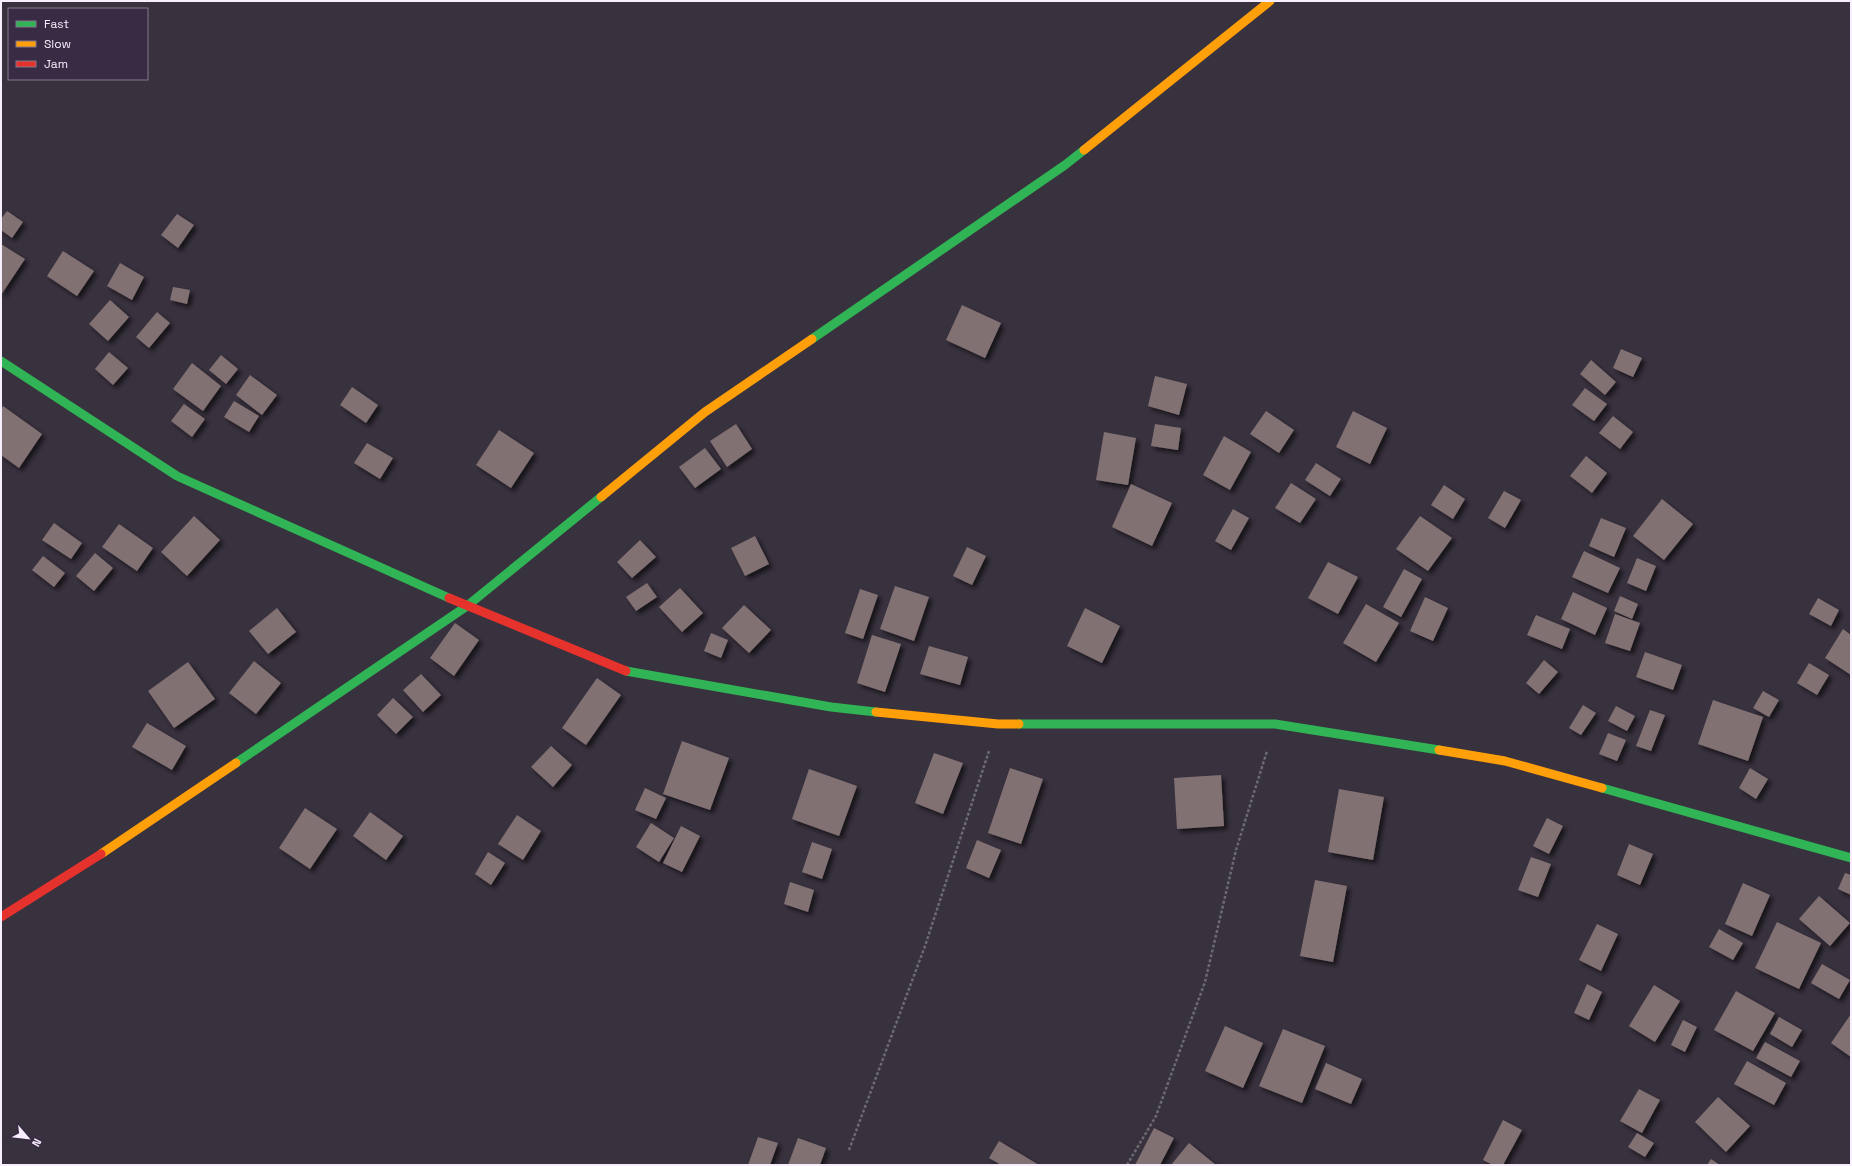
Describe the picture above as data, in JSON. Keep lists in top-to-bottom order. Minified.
{"legend":["Fast","Slow","Jam"],"north":"bottom right"}
